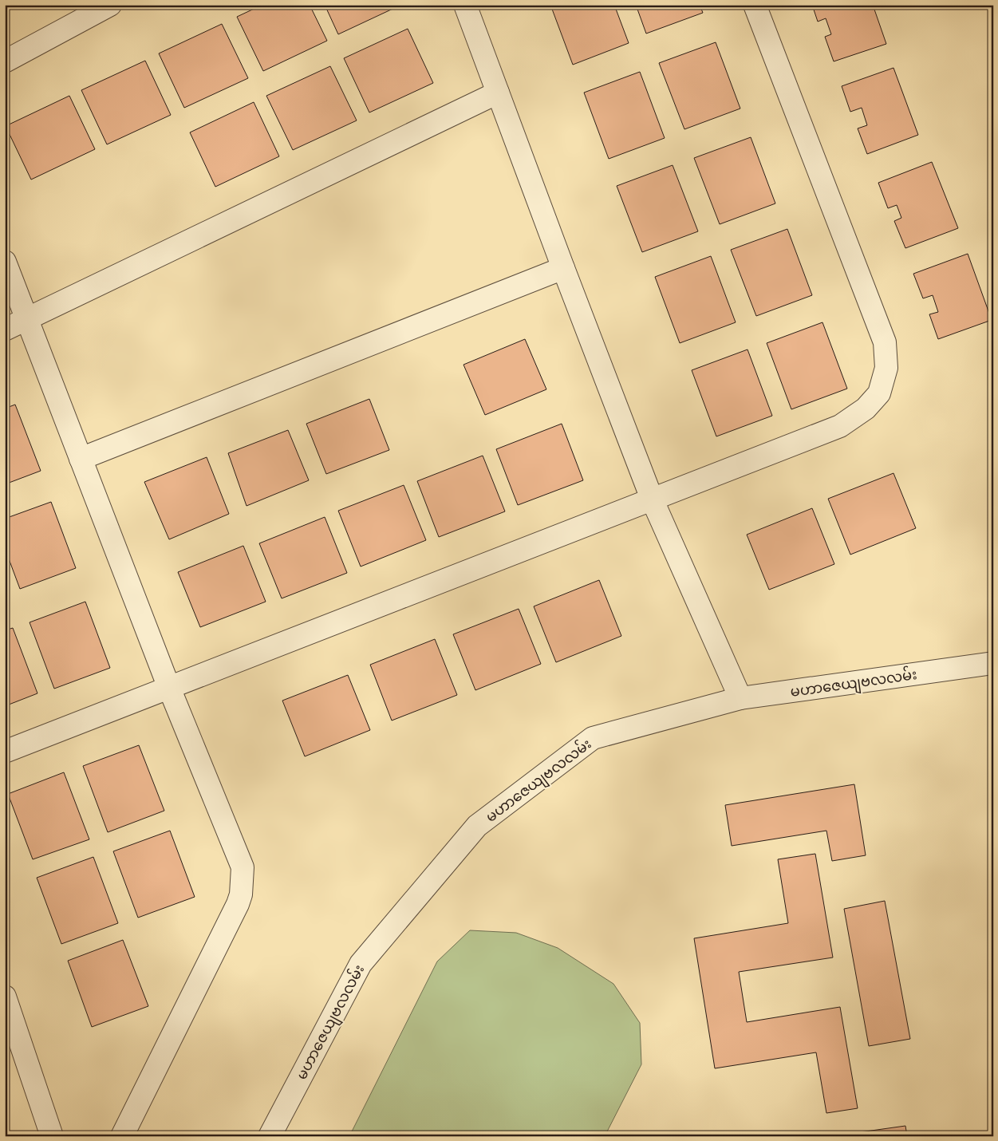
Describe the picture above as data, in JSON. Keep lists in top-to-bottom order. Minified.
{"streets":{"street":["မဟာဇေယျဗလလမ်း"]}}
